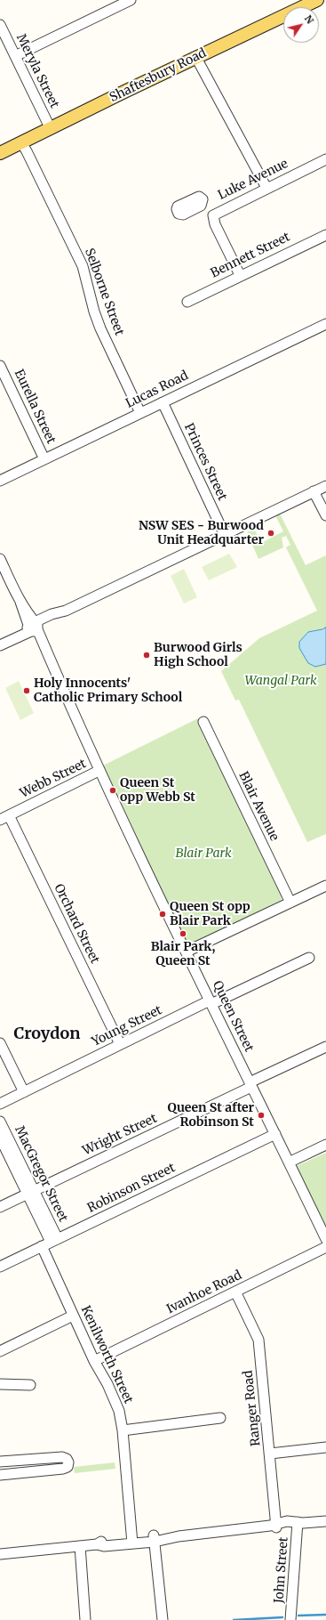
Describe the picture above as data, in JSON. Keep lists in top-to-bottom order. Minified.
{"streets":{"main road":["Shaftesbury Road"],"street":["Meryla Street","Luke Avenue","Bennett Street","Selborne Street","Lucas Road","Eurella Street","Princes Street","Webb Street","Blair Avenue","Orchard Street","Queen Street","Young Street","Wright Street","MacGregor Street","Robinson Street","Ivanhoe Road","Kenilworth Street","Ranger Road","John Street"]},"crossings":[["Meryla Street","Shaftesbury Road"],["Shaftesbury Road","Selborne Street"],["Luke Avenue","Bennett Street"],["Selborne Street","Lucas Road"],["Lucas Road","Eurella Street"],["Lucas Road","Princes Street"],["Webb Street","Orchard Street"],["Webb Street","Queen Street"],["Orchard Street","Young Street"],["Queen Street","Young Street"],["Queen Street","Wright Street"],["Queen Street","Robinson Street"],["Wright Street","MacGregor Street"],["MacGregor Street","Robinson Street"],["Robinson Street","Kenilworth Street"],["Ivanhoe Road","Kenilworth Street"],["Ivanhoe Road","Ranger Road"]],"districts":["Croydon"],"parks":["Wangal Park","Blair Park"],"places":["NSW SES - Burwood Unit Headquarter","Burwood Girls High School","Holy Innocents' Catholic Primary School","Queen St opp Webb St","Queen St opp Blair Park","Blair Park, Queen St","Queen St after Robinson St"],"north":"top right"}
